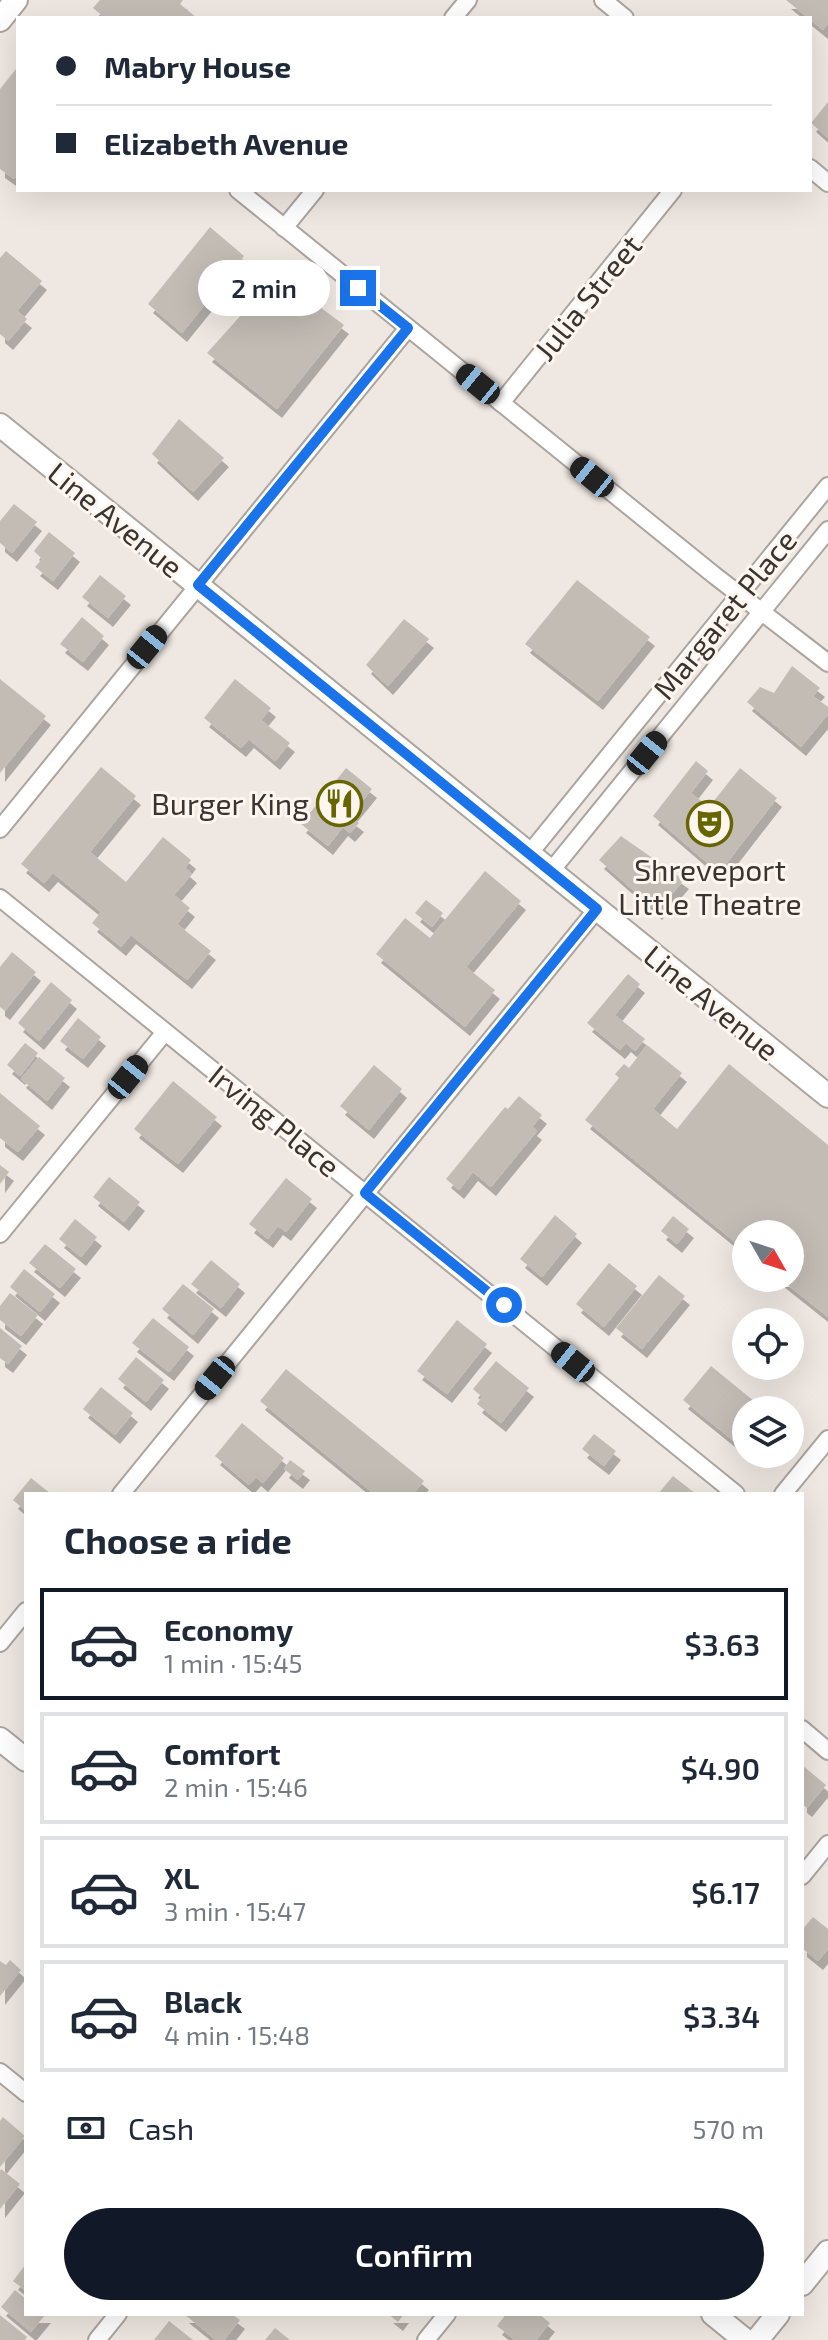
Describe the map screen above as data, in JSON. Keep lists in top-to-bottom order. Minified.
{"streets":{"main road":["Line Avenue"],"street":["Julia Street","Margaret Place","Irving Place"]},"crossings":[["Line Avenue","Margaret Place"]],"places":{"restaurant":["Burger King"],"theatre":["Shreveport Little Theatre"]},"north":"bottom right","page":{"banner":["Mabry House","Elizabeth Avenue"],"bubble":"2 min","heading":"Choose a ride","list":[{"name":"Economy","note":"1 min · 15:45","value":"$3.63"},{"name":"Comfort","note":"2 min · 15:46","value":"$4.90"},{"name":"XL","note":"3 min · 15:47","value":"$6.17"},{"name":"Black","note":"4 min · 15:48","value":"$3.34"}],"pay":["Cash","570 m"],"buttons":"Confirm"}}
